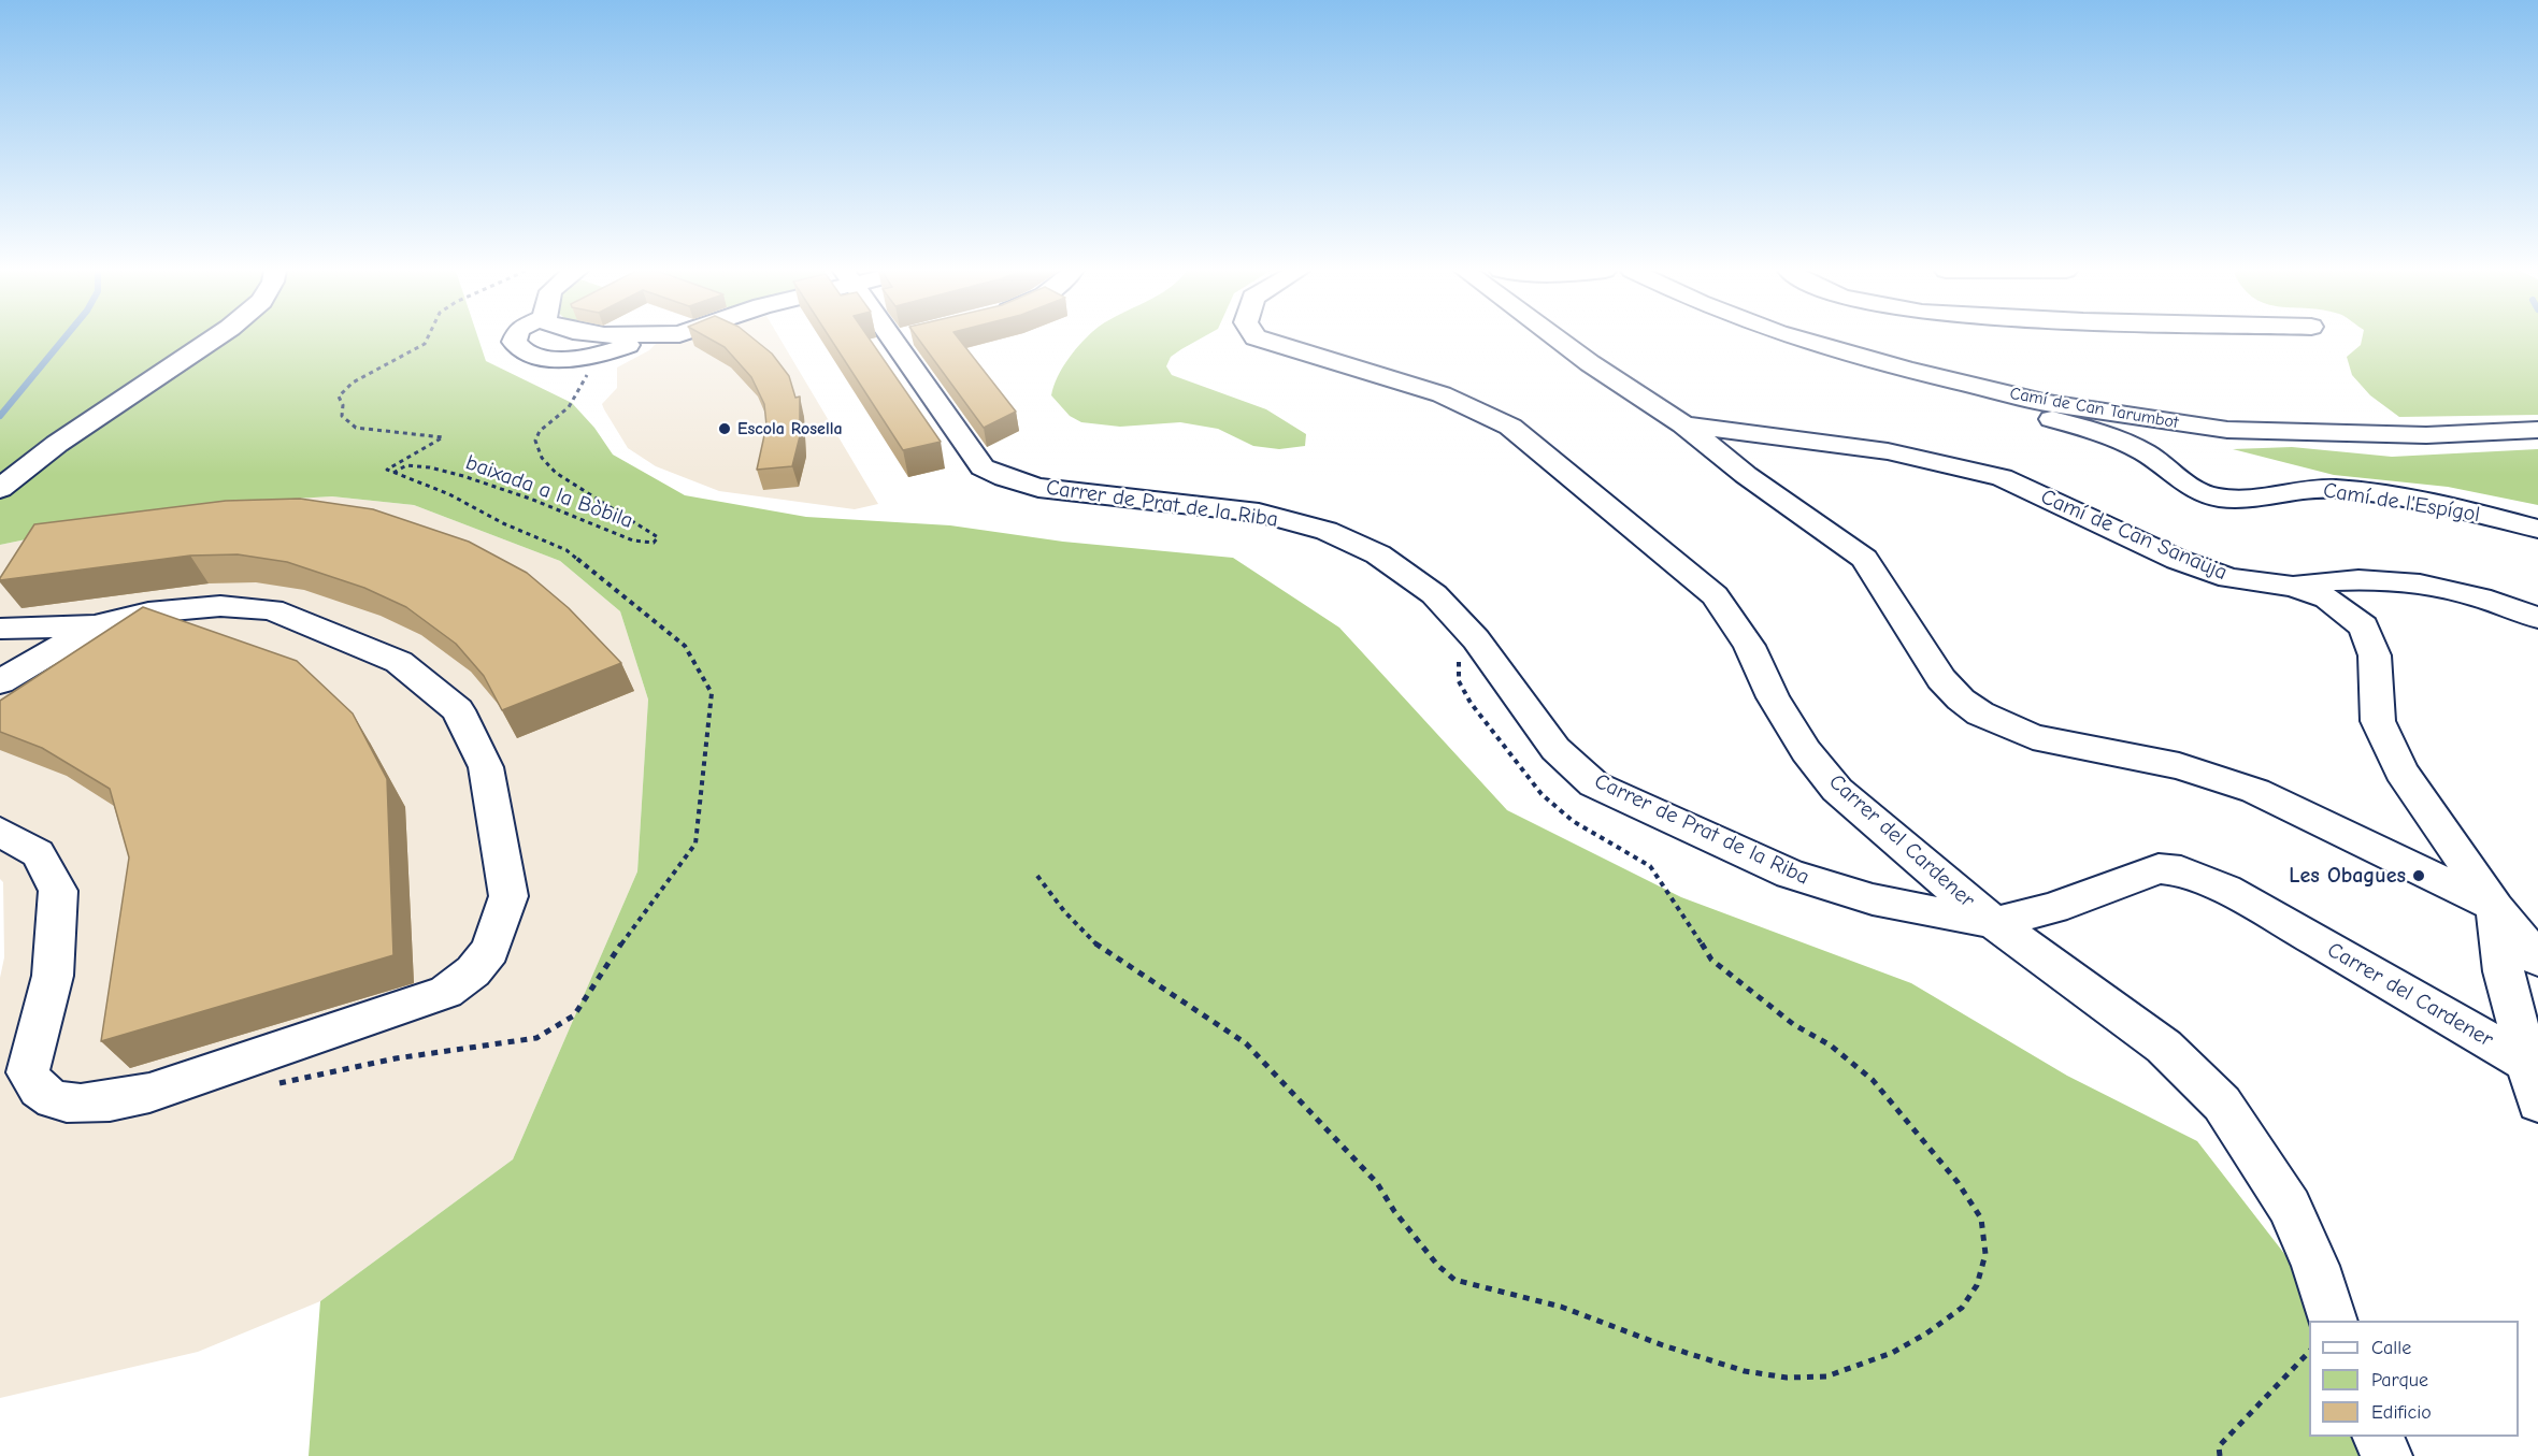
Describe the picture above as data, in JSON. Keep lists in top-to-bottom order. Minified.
{"streets":{"street":["Camí de Can Tarumbot","Camí de l'Espígol","Carrer de Prat de la Riba","Camí de Can Sanaüja","Carrer del Cardener"],"path":["baixada a la Bòbila"]},"crossings":[["Camí de Can Tarumbot","Camí de l'Espígol"],["Carrer de Prat de la Riba","Carrer del Cardener"]],"places":["Escola Rosella","Les Obagues"],"legend":["Calle","Parque","Edificio"]}
